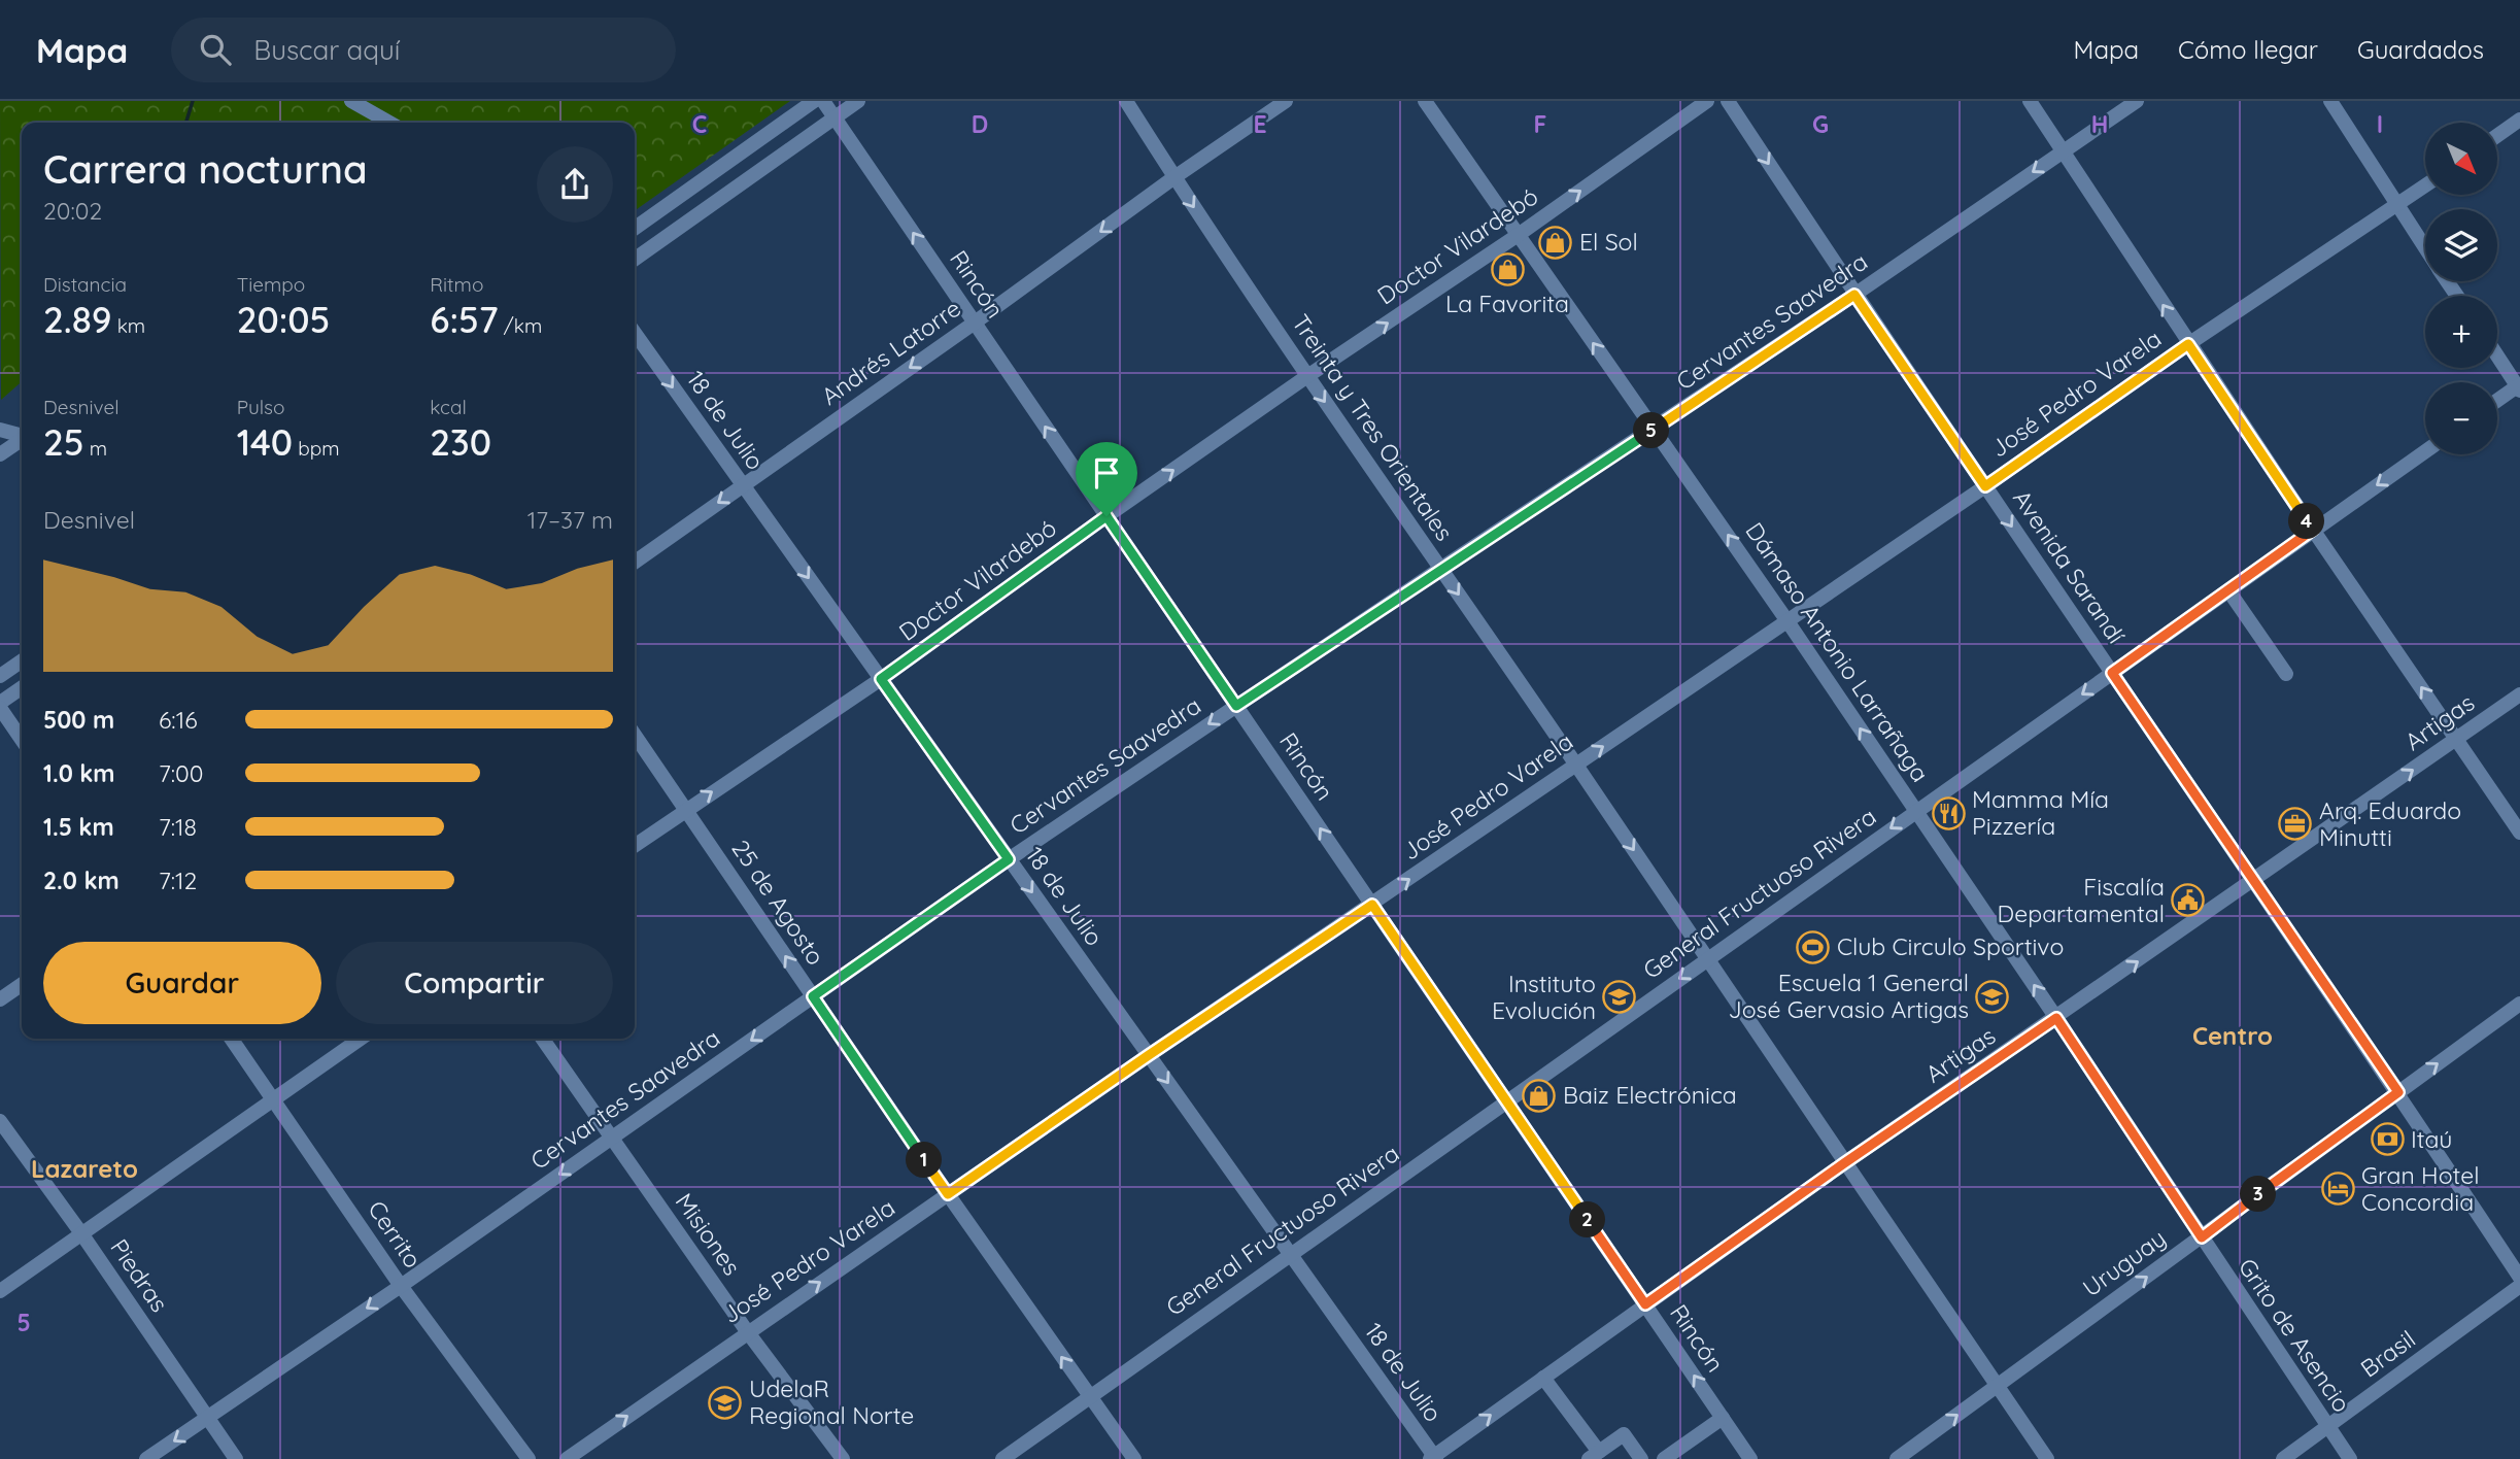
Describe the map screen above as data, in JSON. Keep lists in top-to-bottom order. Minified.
{"streets":{"street":["Doctor Vilardebó","Rincón","Cervantes Saavedra","Andrés Latorre","José Pedro Varela","18 de Julio","Treinta y Tres Orientales","Avenida Sarandí","Dámaso Antonio Larrañaga","Artigas","General Fructuoso Rivera","25 de Agosto","Cerrito","Misiones","Uruguay","Piedras","Grito de Asencio","Brasil"]},"crossings":[["Doctor Vilardebó","Rincón"],["Doctor Vilardebó","18 de Julio"],["Doctor Vilardebó","Treinta y Tres Orientales"],["Doctor Vilardebó","Dámaso Antonio Larrañaga"],["Doctor Vilardebó","25 de Agosto"],["Rincón","Cervantes Saavedra"],["Rincón","Andrés Latorre"],["Rincón","José Pedro Varela"],["Rincón","Artigas"],["Rincón","General Fructuoso Rivera"],["Cervantes Saavedra","18 de Julio"],["Cervantes Saavedra","Treinta y Tres Orientales"],["Cervantes Saavedra","Avenida Sarandí"],["Cervantes Saavedra","Dámaso Antonio Larrañaga"],["Cervantes Saavedra","25 de Agosto"],["Cervantes Saavedra","Cerrito"],["Cervantes Saavedra","Misiones"],["Cervantes Saavedra","Piedras"],["Andrés Latorre","18 de Julio"],["Andrés Latorre","Treinta y Tres Orientales"],["José Pedro Varela","18 de Julio"],["José Pedro Varela","Treinta y Tres Orientales"],["José Pedro Varela","Avenida Sarandí"],["José Pedro Varela","Dámaso Antonio Larrañaga"],["José Pedro Varela","25 de Agosto"],["José Pedro Varela","Misiones"],["18 de Julio","Artigas"],["18 de Julio","General Fructuoso Rivera"],["Treinta y Tres Orientales","Artigas"],["Treinta y Tres Orientales","General Fructuoso Rivera"],["Treinta y Tres Orientales","Uruguay"],["Avenida Sarandí","Artigas"],["Avenida Sarandí","General Fructuoso Rivera"],["Avenida Sarandí","Uruguay"],["Dámaso Antonio Larrañaga","Artigas"],["Dámaso Antonio Larrañaga","General Fructuoso Rivera"],["Dámaso Antonio Larrañaga","Uruguay"],["Dámaso Antonio Larrañaga","Grito de Asencio"],["General Fructuoso Rivera","25 de Agosto"],["Uruguay","Grito de Asencio"],["Grito de Asencio","Brasil"]],"one_way":["Doctor Vilardebó","Rincón","Cervantes Saavedra","Andrés Latorre","José Pedro Varela","18 de Julio","Treinta y Tres Orientales","Dámaso Antonio Larrañaga","Artigas","General Fructuoso Rivera","25 de Agosto","Uruguay"],"districts":["Centro","Lazareto"],"places":{"shop":["El Sol","La Favorita","Baiz Electrónica"],"restaurant":["Mamma Mía Pizzería"],"office":["Arq. Eduardo Minutti"],"public building":["Fiscalía Departamental"],"sports":["Club Circulo Sportivo"],"school or university":["Escuela 1 General José Gervasio Artigas","Instituto Evolución","UdelaR Regional Norte"],"bank":["Itaú"],"hotel":["Gran Hotel Concordia"]},"north":"bottom right","page":{"header":"Mapa","search":"Buscar aquí","nav":["Mapa","Cómo llegar","Guardados"],"map_buttons":["+","−"],"heading":["Carrera nocturna","20:02"],"stats":[["Distancia","2.89 km"],["Tiempo","20:05"],["Ritmo","6:57 /km"],["Desnivel","25 m"],["Pulso","140 bpm"],["kcal","230"]],"pins":["5","4","1","3","2"],"chart":["Desnivel","17–37 m"],"list":[{"name":"500 m","note":"6:16"},{"name":"1.0 km","note":"7:00"},{"name":"1.5 km","note":"7:18"},{"name":"2.0 km","note":"7:12"}],"buttons":["Guardar","Compartir"]},"grid":{"columns":["C","D","E","F","G","H","I"],"rows":["5"]}}
